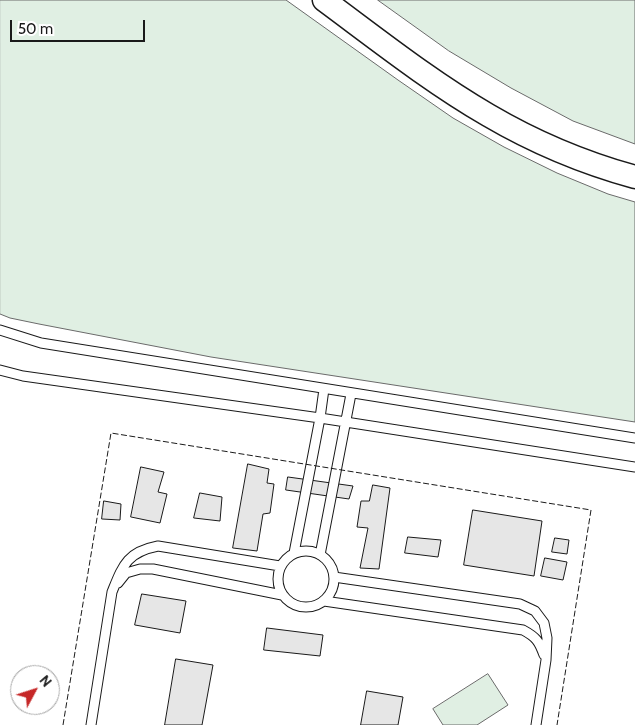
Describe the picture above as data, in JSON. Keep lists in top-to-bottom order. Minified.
{"scale_bar":"50 m","north":"top right"}
